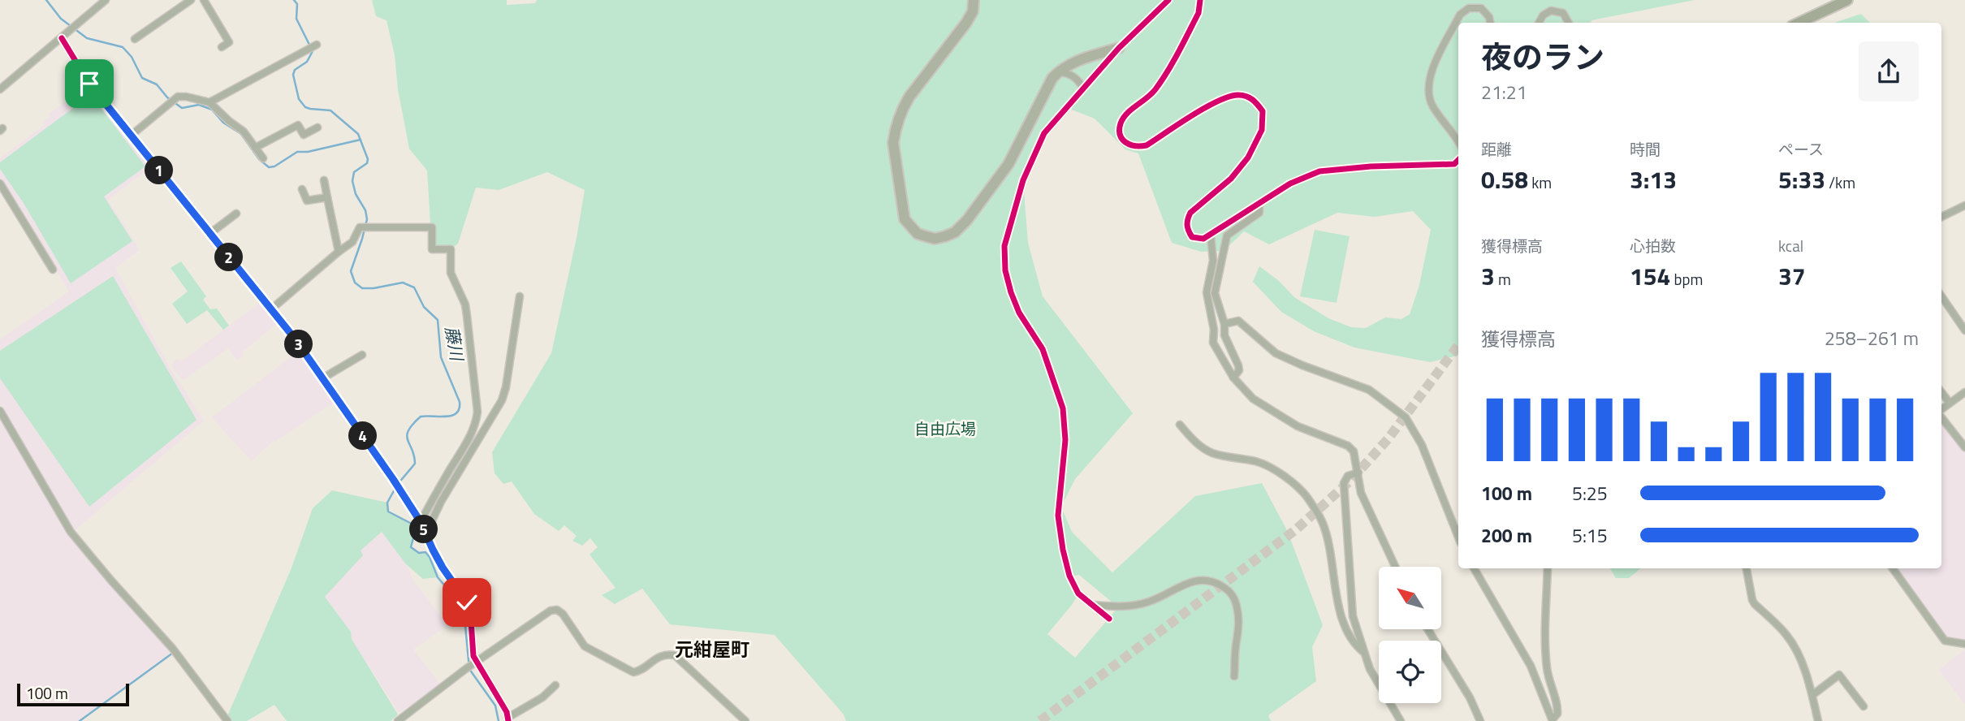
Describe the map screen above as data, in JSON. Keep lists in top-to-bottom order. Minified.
{"districts":["元紺屋町"],"water":["藤川"],"parks":["自由広場"],"scale_bar":"100 m","north":"top left","page":{"heading":["夜のラン","21:21"],"stats":[["距離","0.58 km"],["時間","3:13"],["ペース","5:33 /km"],["獲得標高","3 m"],["心拍数","154 bpm"],["kcal","37"]],"pins":["1","2","3","4","5"],"chart":["獲得標高","258–261 m"],"list":[{"name":"100 m","note":"5:25"},{"name":"200 m","note":"5:15"}],"scale":"100 m"}}
